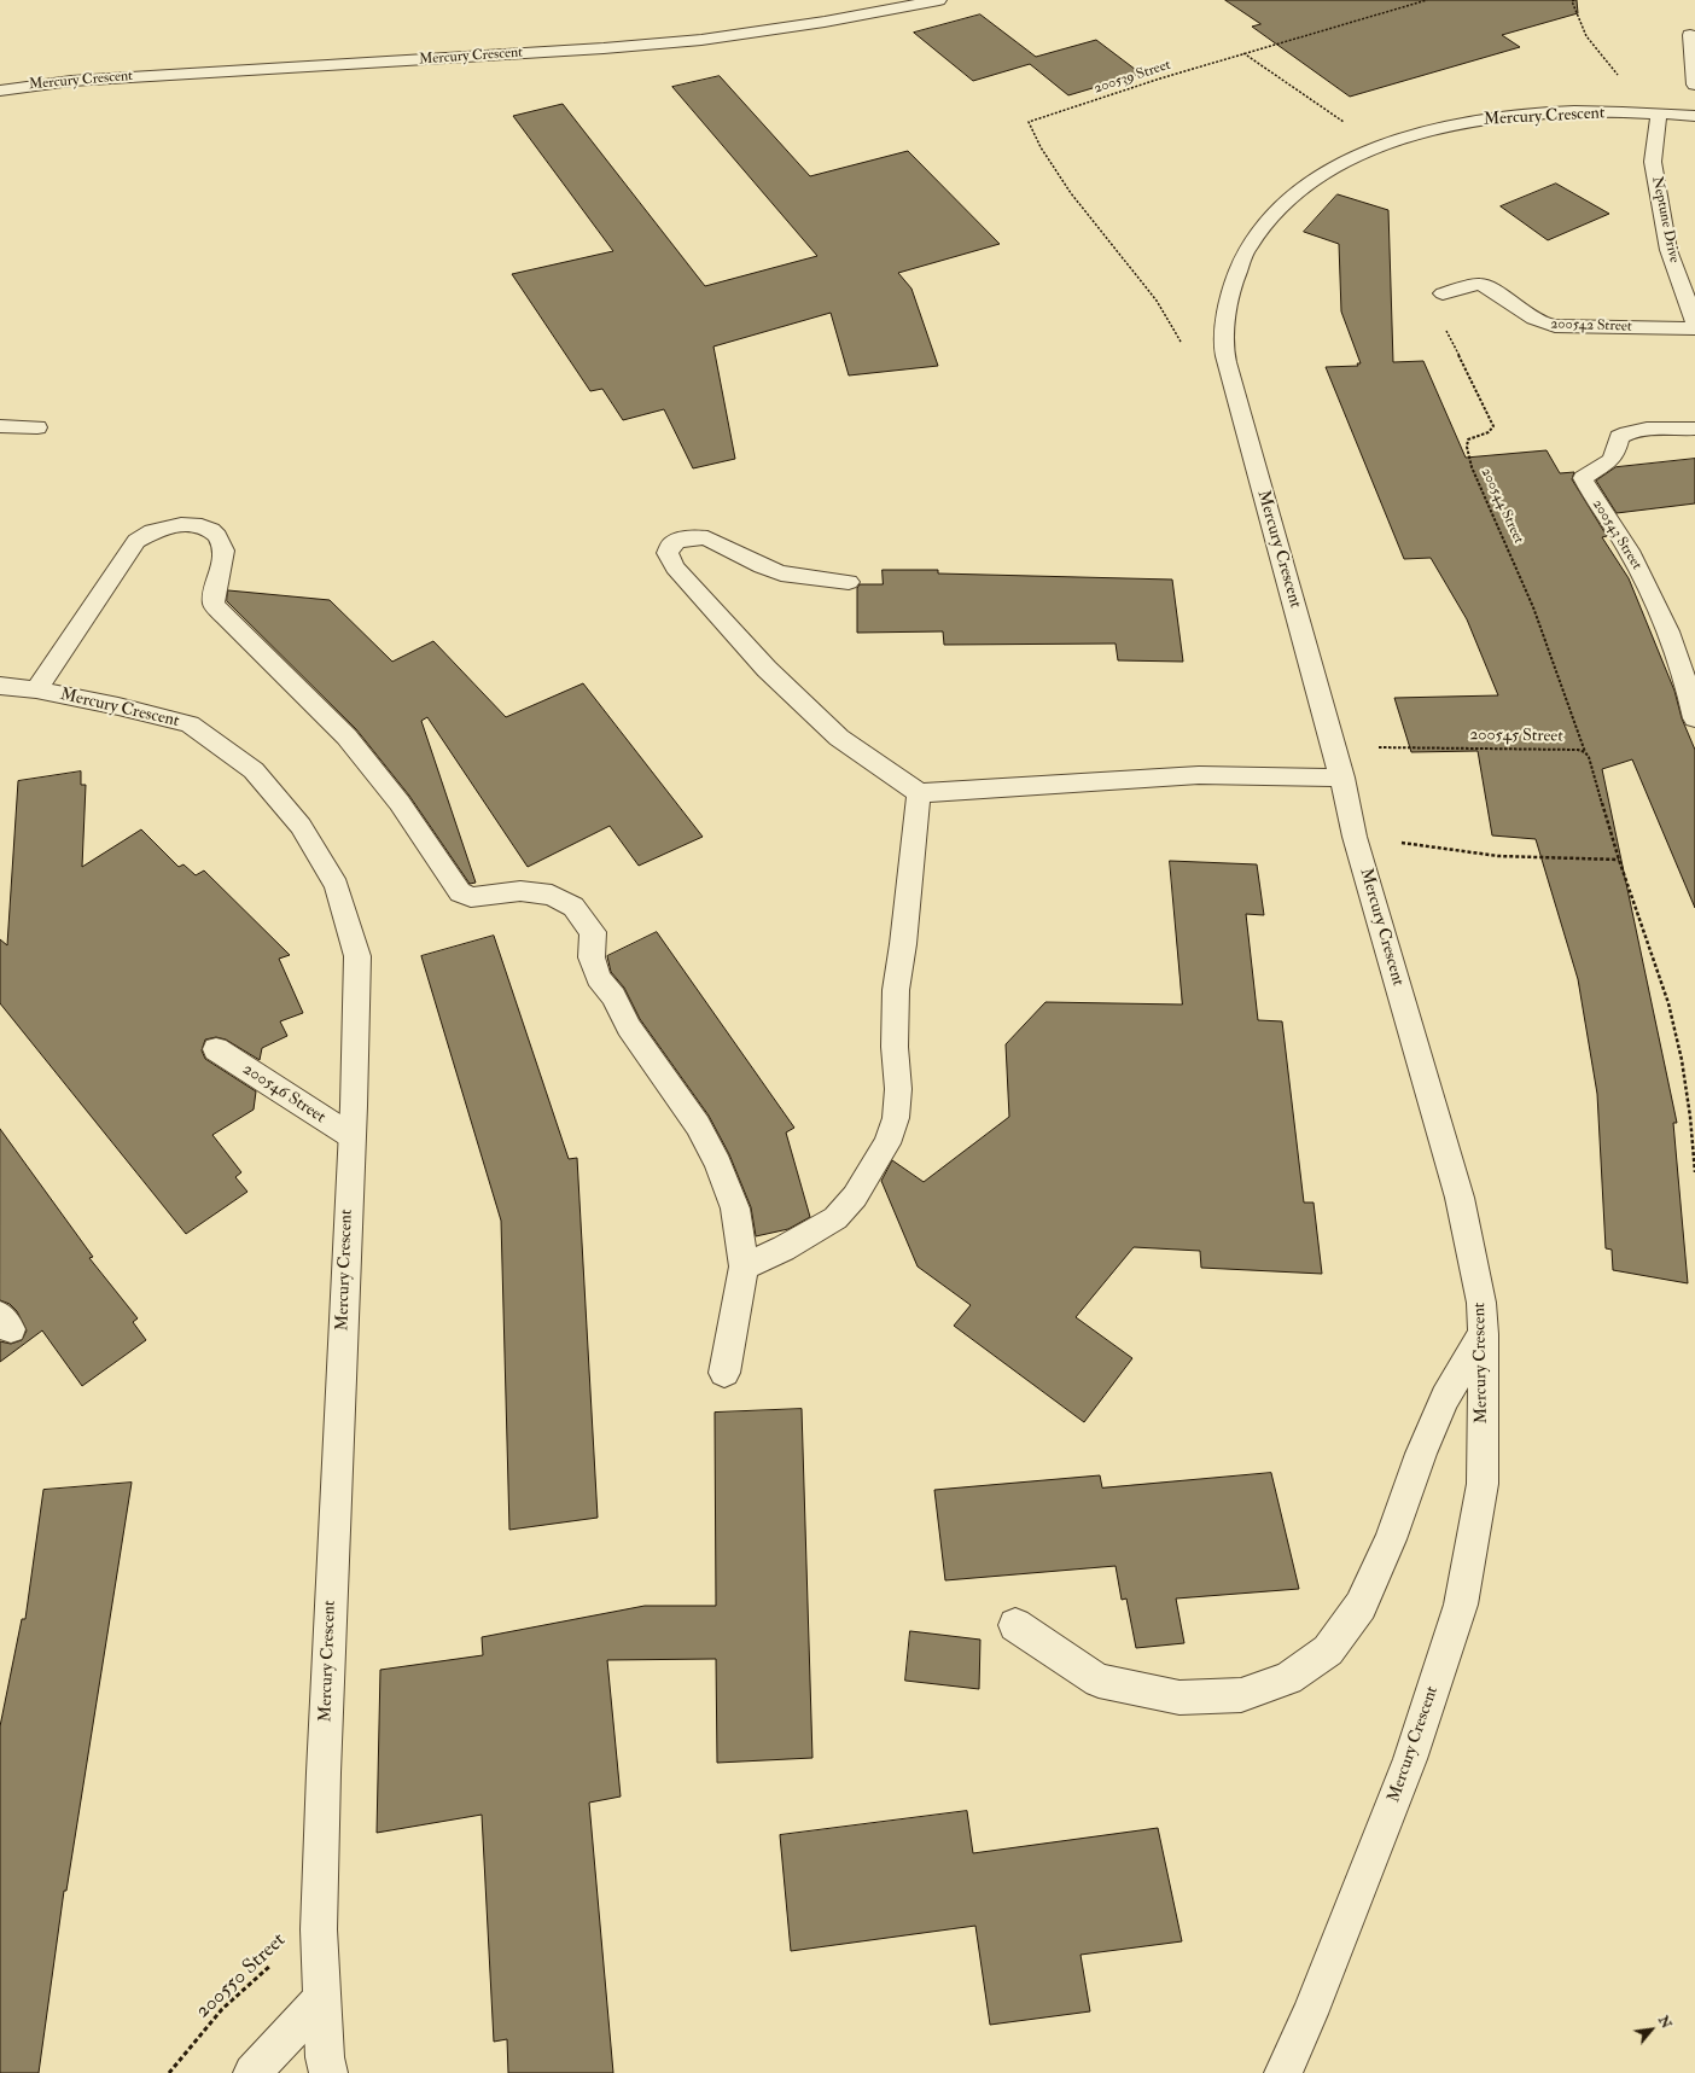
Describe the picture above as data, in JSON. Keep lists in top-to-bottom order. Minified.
{"streets":{"street":["Mercury Crescent","Neptune Drive","200542 Street","200543 Street","200546 Street"],"path":["200539 Street","200544 Street","200545 Street","200550 Street"]},"crossings":[["Mercury Crescent","200539 Street"],["Mercury Crescent","Neptune Drive"],["Mercury Crescent","200545 Street"],["Mercury Crescent","200546 Street"],["Mercury Crescent","200550 Street"],["200542 Street","200544 Street"],["200544 Street","200545 Street"]],"north":"top right"}
